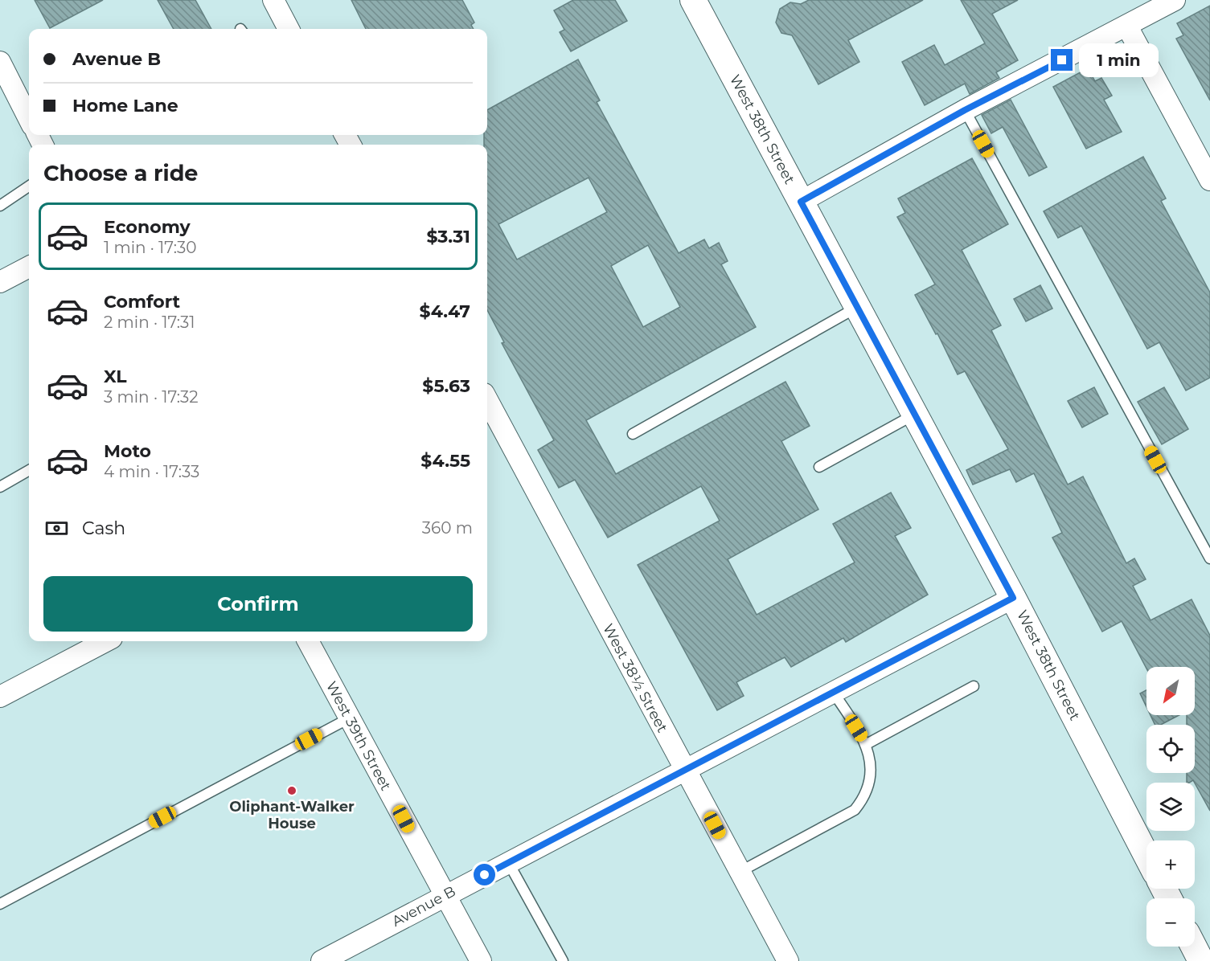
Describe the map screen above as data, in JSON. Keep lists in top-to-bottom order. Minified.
{"streets":{"street":["West 38th Street","West 38½ Street","West 39th Street","Avenue B"]},"crossings":[["West 38th Street","Avenue B"],["West 38½ Street","Avenue B"],["West 39th Street","Avenue B"]],"places":["Oliphant-Walker House"],"north":"bottom left","page":{"banner":["Avenue B","Home Lane"],"bubble":"1 min","heading":"Choose a ride","list":[{"name":"Economy","note":"1 min · 17:30","value":"$3.31"},{"name":"Comfort","note":"2 min · 17:31","value":"$4.47"},{"name":"XL","note":"3 min · 17:32","value":"$5.63"},{"name":"Moto","note":"4 min · 17:33","value":"$4.55"}],"pay":["Cash","360 m"],"buttons":"Confirm","map_buttons":["+","−"]}}
